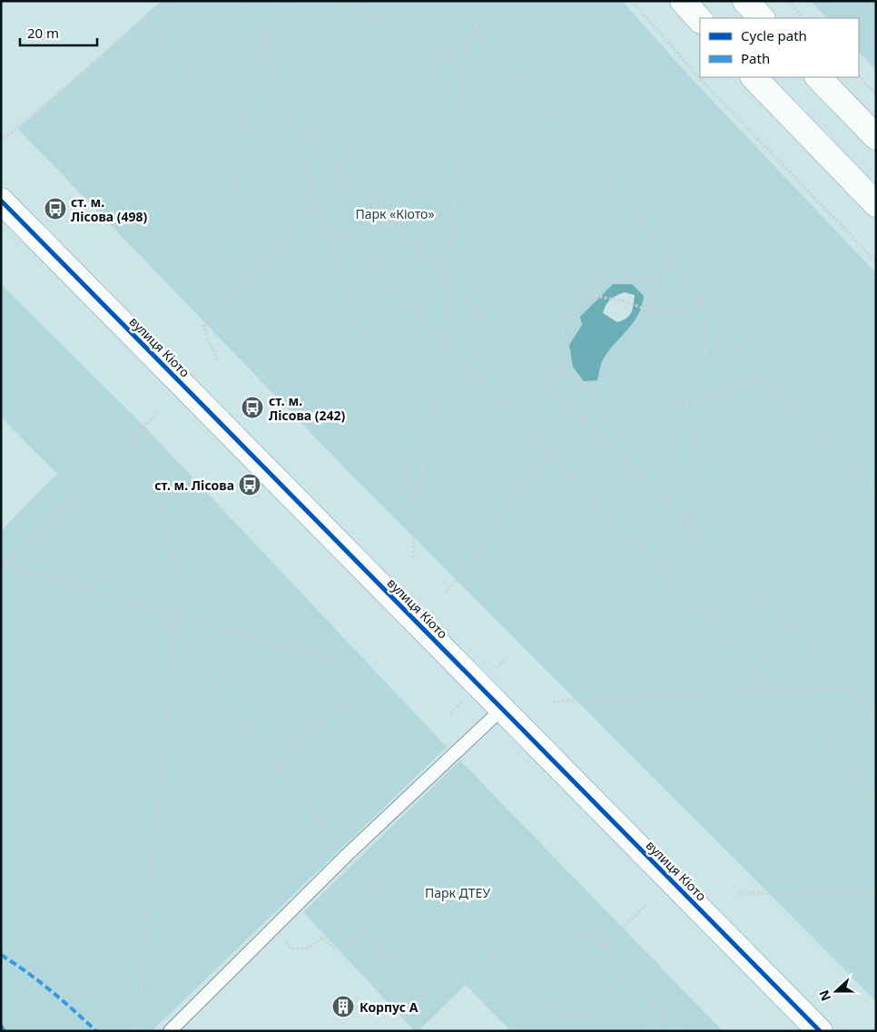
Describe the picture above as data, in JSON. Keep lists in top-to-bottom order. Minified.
{"streets":{"main road":["вулиця Кіото"]},"parks":["Парк «Кіото»","Парк ДТЕУ"],"places":{"bus stop":["ст. м. Лісова (498)","ст. м. Лісова (242)","ст. м. Лісова"],"building":["Корпус А"]},"legend":["Cycle path","Path"],"scale_bar":"20 m","north":"left"}
